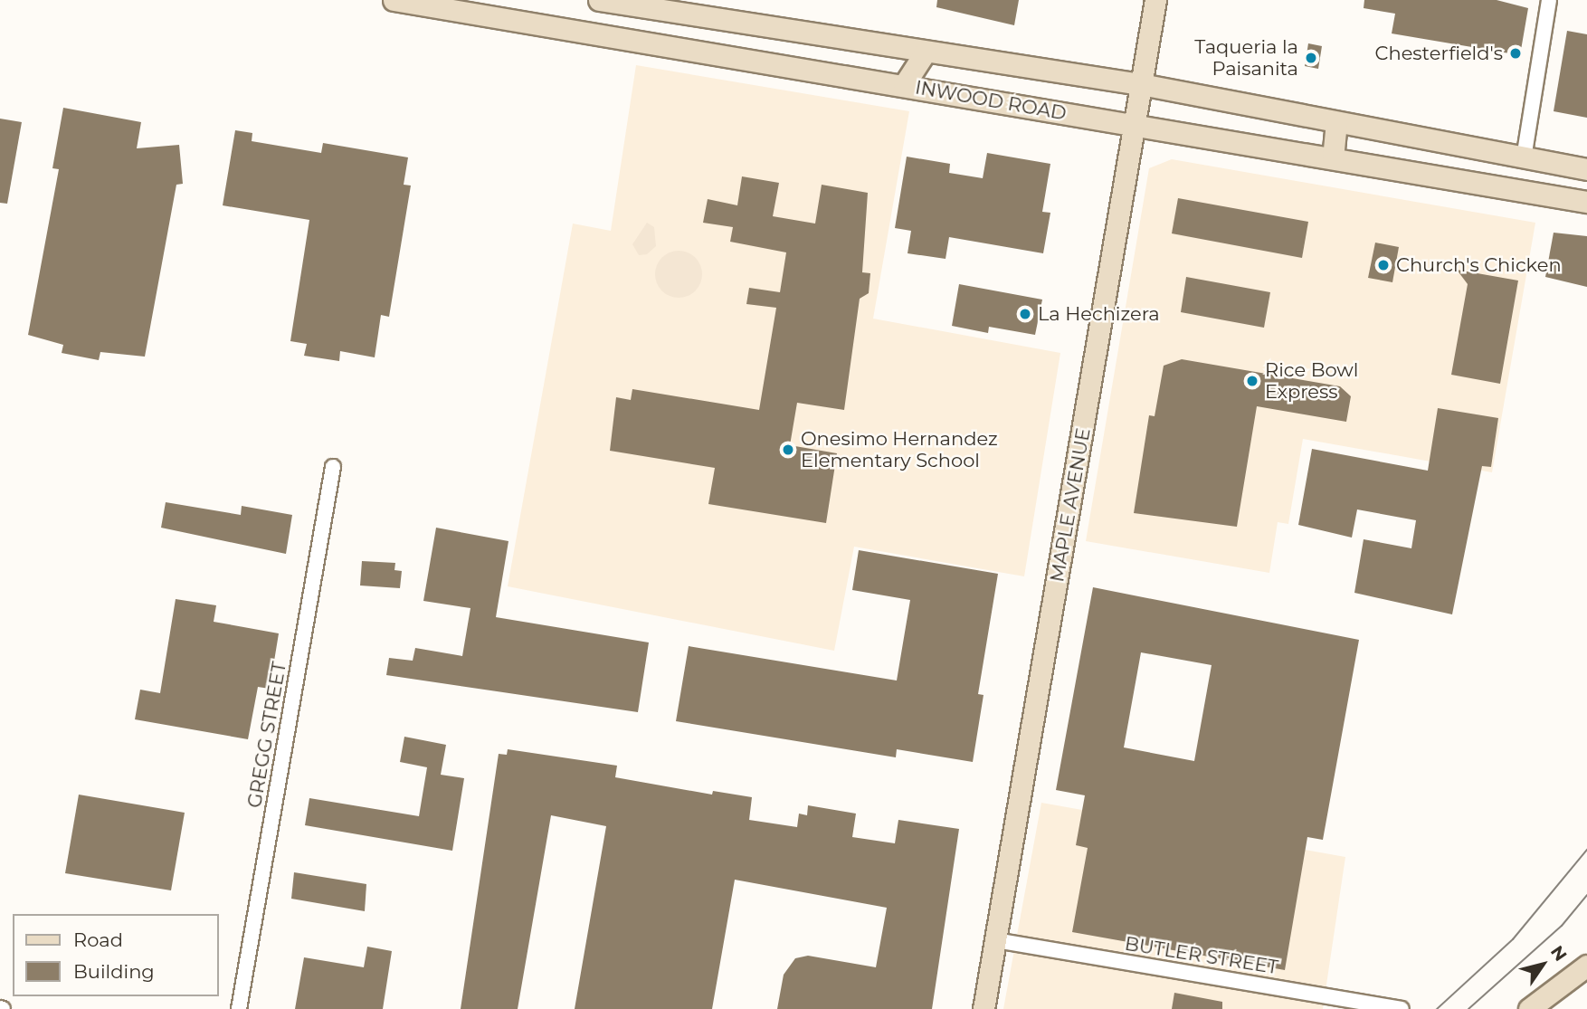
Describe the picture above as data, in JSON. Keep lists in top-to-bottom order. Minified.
{"streets":{"main road":["INWOOD ROAD","MAPLE AVENUE"],"street":["GREGG STREET","BUTLER STREET"]},"crossings":[["INWOOD ROAD","MAPLE AVENUE"],["MAPLE AVENUE","BUTLER STREET"]],"places":["Chesterfield's","Taqueria la Paisanita","Church's Chicken","La Hechizera","Rice Bowl Express","Onesimo Hernandez Elementary School"],"legend":["Road","Building"],"north":"top right"}
